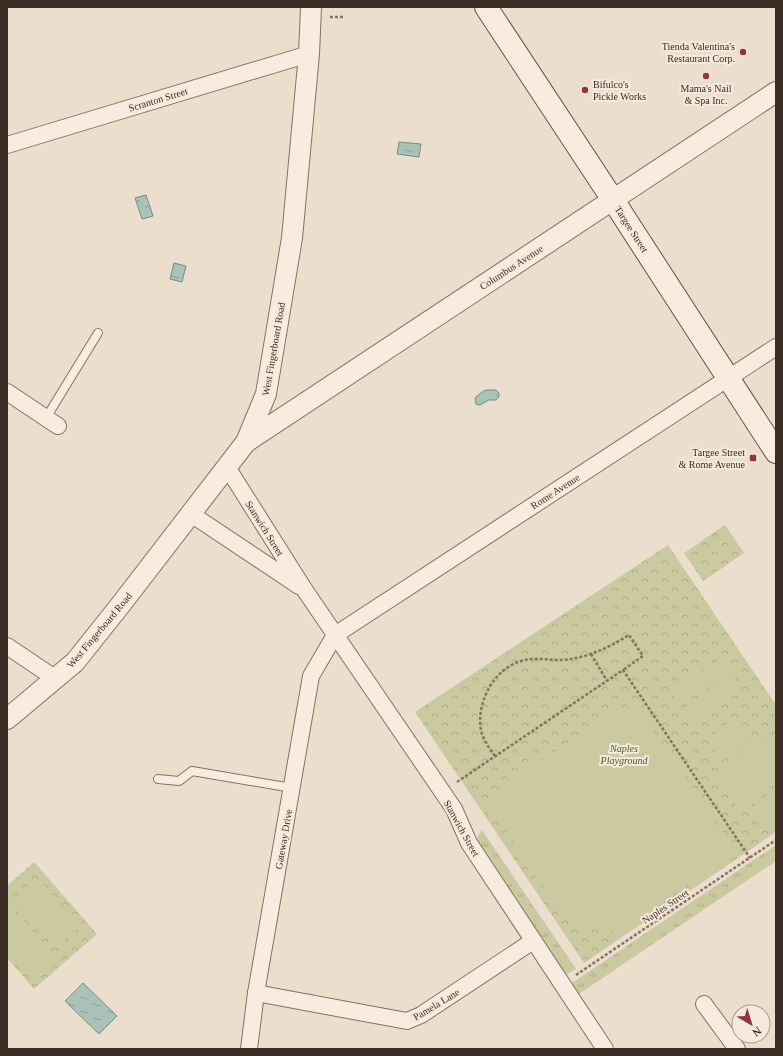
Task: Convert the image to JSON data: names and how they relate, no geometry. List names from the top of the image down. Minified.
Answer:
{"streets":{"main road":["Targee Street"],"street":["Scranton Street","Columbus Avenue","West Fingerboard Road","Rome Avenue","Stanwich Street","Gateway Drive","Pamela Lane"],"path":["Naples Street"]},"crossings":[["Scranton Street","West Fingerboard Road"],["Targee Street","Columbus Avenue"],["Targee Street","Rome Avenue"],["Columbus Avenue","West Fingerboard Road"],["West Fingerboard Road","Stanwich Street"],["Rome Avenue","Stanwich Street"],["Rome Avenue","Gateway Drive"],["Stanwich Street","Gateway Drive"],["Stanwich Street","Naples Street"],["Stanwich Street","Pamela Lane"],["Gateway Drive","Pamela Lane"]],"parks":["Naples Playground"],"places":{"other":["Tienda Valentina's Restaurant Corp.","Mama's Nail & Spa Inc.","Bifulco's Pickle Works"],"transit":["Targee Street & Rome Avenue"]},"north":"bottom right"}
